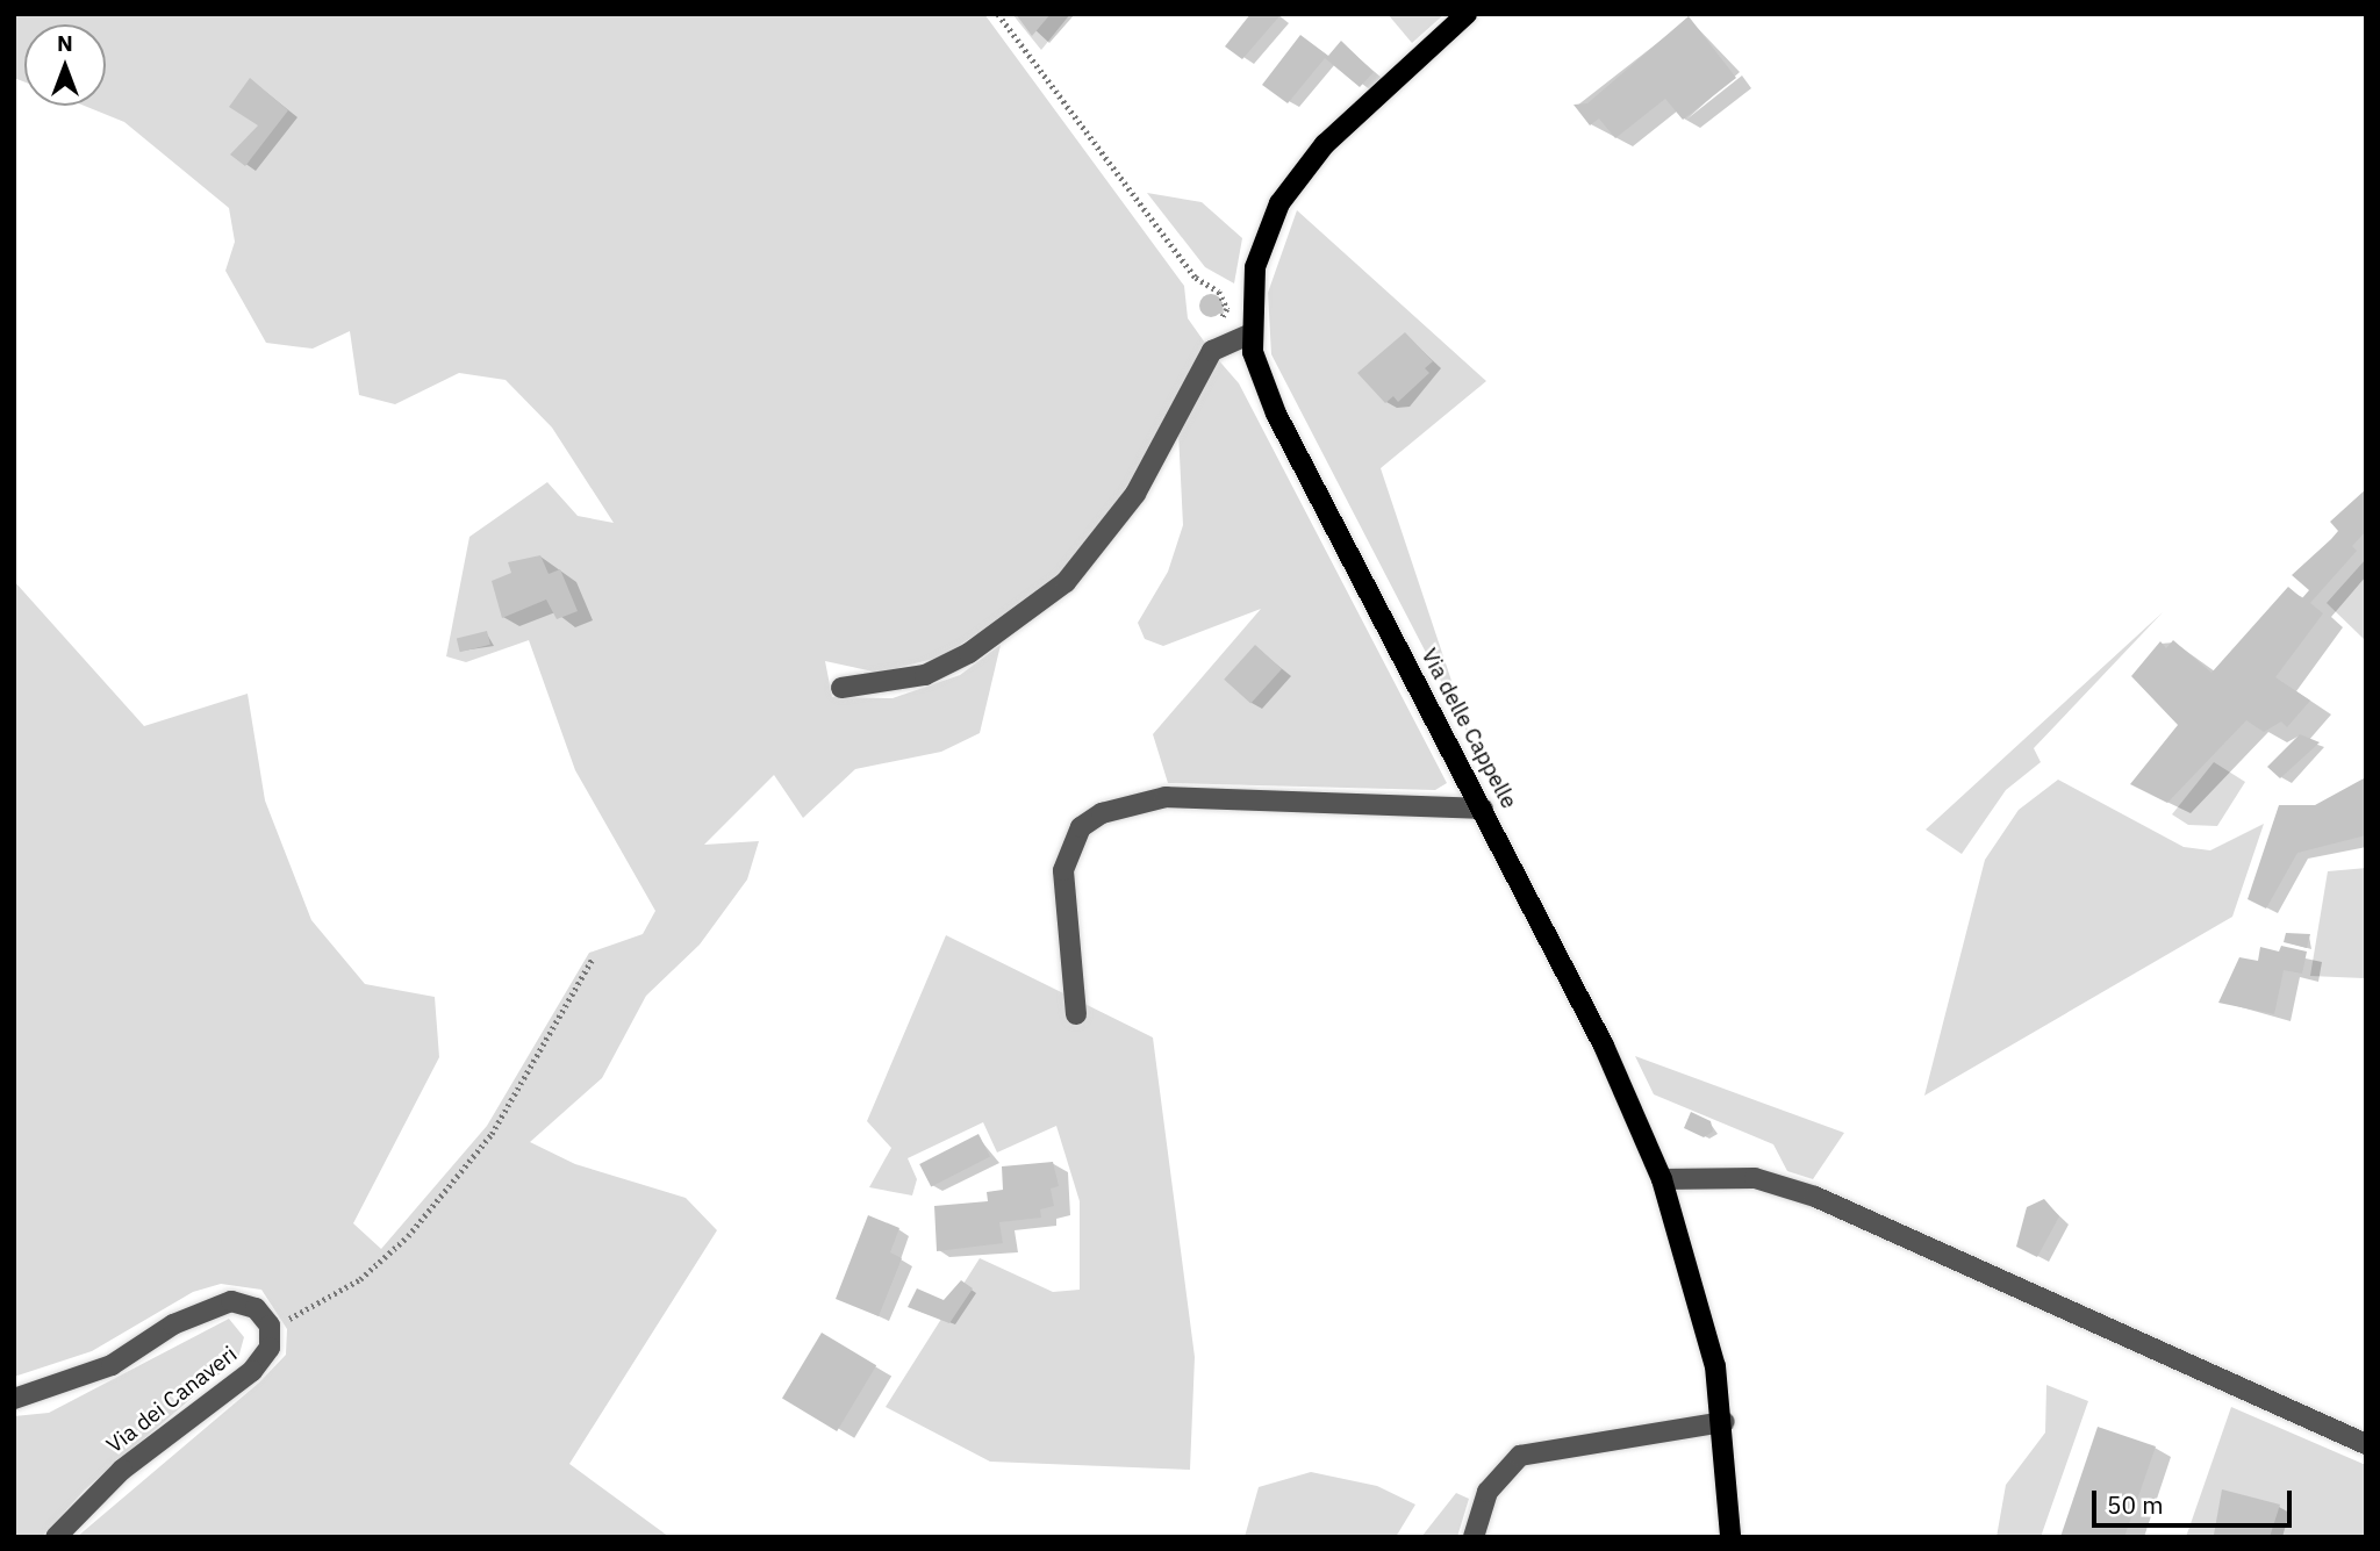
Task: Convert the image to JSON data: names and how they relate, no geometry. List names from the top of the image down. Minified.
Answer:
{"streets":{"main road":["Via delle Cappelle"],"street":["Via dei Canaveri"]},"scale_bar":"50 m","north":"top"}
